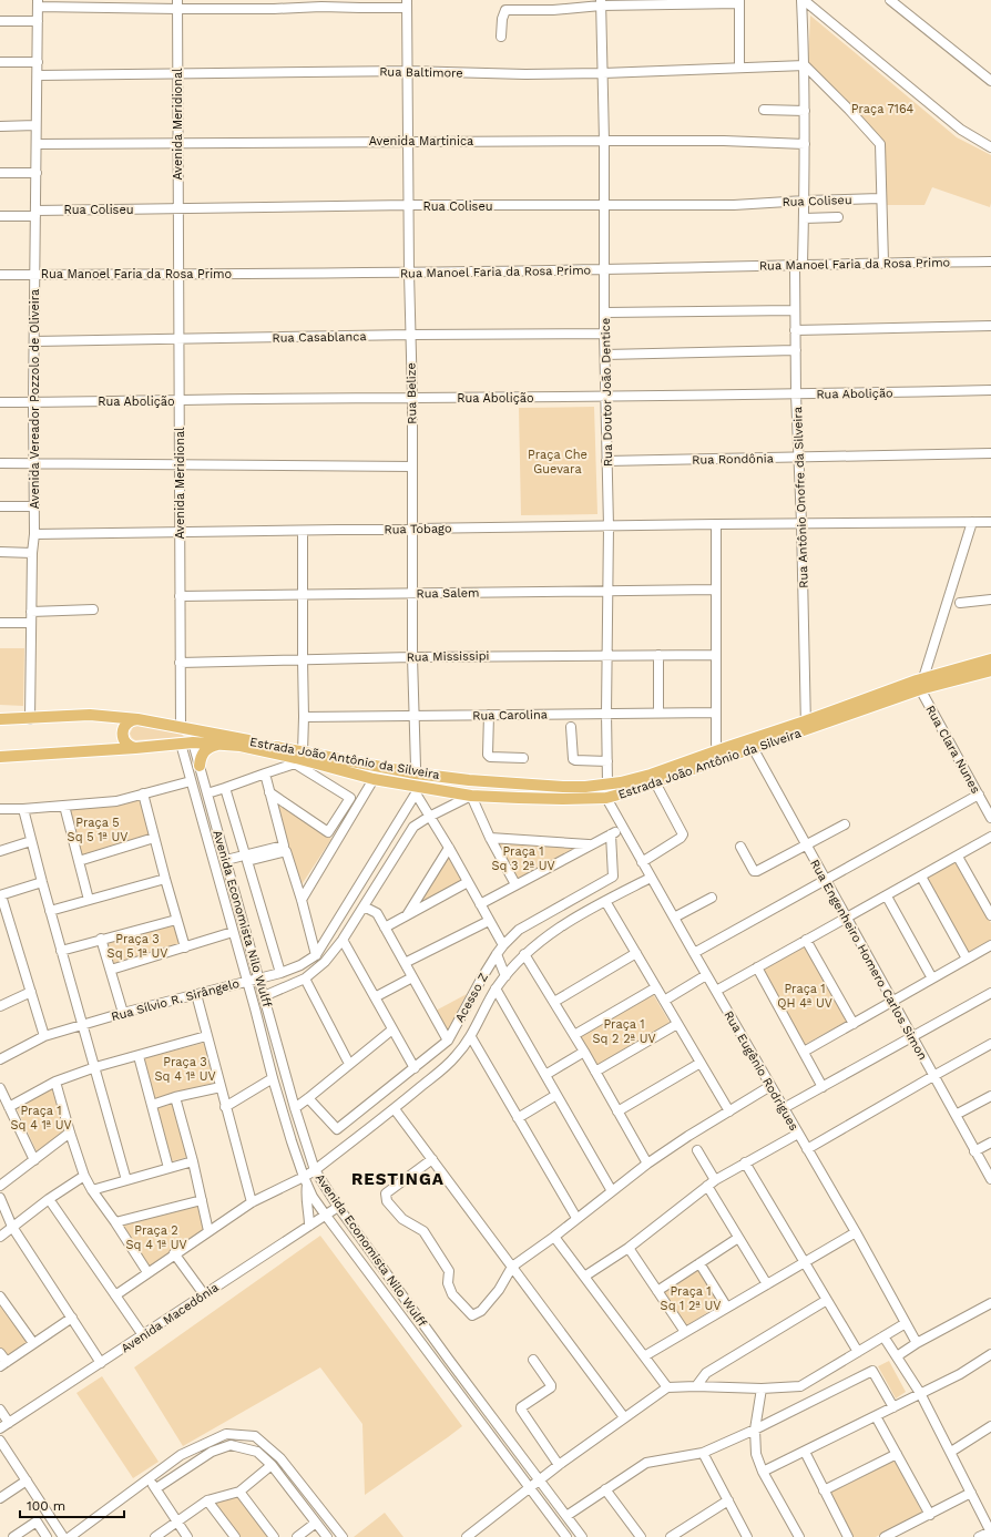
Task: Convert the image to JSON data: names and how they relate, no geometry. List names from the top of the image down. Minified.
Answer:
{"streets":{"main road":["Estrada João Antônio da Silveira"],"street":["Rua Baltimore","Avenida Meridional","Avenida Martinica","Rua Coliseu","Rua Manoel Faria da Rosa Primo","Rua Casablanca","Rua Doutor João Dentice","Rua Belize","Rua Abolição","Avenida Vereador Pozzolo de Oliveira","Rua Rondônia","Rua Antônio Onofre da Silveira","Rua Tobago","Rua Salem","Rua Mississipi","Rua Carolina","Rua Clara Nunes","Avenida Economista Nilo Wulff","Rua Engenheiro Homero Carlos Simon","Acesso Z","Rua Sílvio R. Sirângelo","Rua Eugênio Rodrigues","Avenida Macedônia"]},"crossings":[["Rua Baltimore","Avenida Meridional"],["Rua Baltimore","Rua Doutor João Dentice"],["Rua Baltimore","Rua Belize"],["Rua Baltimore","Avenida Vereador Pozzolo de Oliveira"],["Rua Baltimore","Rua Antônio Onofre da Silveira"],["Avenida Meridional","Avenida Martinica"],["Avenida Meridional","Rua Coliseu"],["Avenida Meridional","Rua Manoel Faria da Rosa Primo"],["Avenida Meridional","Rua Casablanca"],["Avenida Meridional","Rua Abolição"],["Avenida Meridional","Rua Tobago"],["Avenida Meridional","Rua Salem"],["Avenida Meridional","Rua Mississipi"],["Avenida Meridional","Estrada João Antônio da Silveira"],["Avenida Martinica","Rua Doutor João Dentice"],["Avenida Martinica","Rua Belize"],["Avenida Martinica","Avenida Vereador Pozzolo de Oliveira"],["Avenida Martinica","Rua Antônio Onofre da Silveira"],["Rua Coliseu","Rua Doutor João Dentice"],["Rua Coliseu","Rua Belize"],["Rua Coliseu","Avenida Vereador Pozzolo de Oliveira"],["Rua Coliseu","Rua Antônio Onofre da Silveira"],["Rua Manoel Faria da Rosa Primo","Rua Doutor João Dentice"],["Rua Manoel Faria da Rosa Primo","Rua Belize"],["Rua Manoel Faria da Rosa Primo","Avenida Vereador Pozzolo de Oliveira"],["Rua Manoel Faria da Rosa Primo","Rua Antônio Onofre da Silveira"],["Rua Casablanca","Rua Doutor João Dentice"],["Rua Casablanca","Rua Belize"],["Rua Casablanca","Avenida Vereador Pozzolo de Oliveira"],["Rua Doutor João Dentice","Rua Abolição"],["Rua Doutor João Dentice","Rua Rondônia"],["Rua Doutor João Dentice","Rua Tobago"],["Rua Doutor João Dentice","Rua Salem"],["Rua Doutor João Dentice","Rua Mississipi"],["Rua Doutor João Dentice","Rua Carolina"],["Rua Doutor João Dentice","Estrada João Antônio da Silveira"],["Rua Belize","Rua Abolição"],["Rua Belize","Rua Tobago"],["Rua Belize","Rua Salem"],["Rua Belize","Rua Mississipi"],["Rua Belize","Rua Carolina"],["Rua Belize","Estrada João Antônio da Silveira"],["Rua Belize","Rua Sílvio R. Sirângelo"],["Rua Abolição","Avenida Vereador Pozzolo de Oliveira"],["Rua Abolição","Rua Antônio Onofre da Silveira"],["Avenida Vereador Pozzolo de Oliveira","Rua Tobago"],["Avenida Vereador Pozzolo de Oliveira","Estrada João Antônio da Silveira"],["Rua Rondônia","Rua Antônio Onofre da Silveira"],["Rua Antônio Onofre da Silveira","Rua Tobago"],["Rua Antônio Onofre da Silveira","Estrada João Antônio da Silveira"],["Rua Clara Nunes","Estrada João Antônio da Silveira"],["Estrada João Antônio da Silveira","Avenida Economista Nilo Wulff"],["Estrada João Antônio da Silveira","Rua Engenheiro Homero Carlos Simon"],["Estrada João Antônio da Silveira","Rua Sílvio R. Sirângelo"],["Estrada João Antônio da Silveira","Rua Eugênio Rodrigues"],["Avenida Economista Nilo Wulff","Rua Sílvio R. Sirângelo"],["Avenida Economista Nilo Wulff","Avenida Macedônia"]],"districts":["RESTINGA"],"parks":["Praça 7164","Praça Che Guevara","Praça 5 Sq 5 1ª UV","Praça 1 Sq 3 2ª UV","Praça 3 Sq 5 1ª UV","Praça 1 QH 4ª UV","Praça 1 Sq 2 2ª UV","Praça 3 Sq 4 1ª UV","Praça 1 Sq 4 1ª UV","Praça 2 Sq 4 1ª UV","Praça 1 Sq 1 2ª UV"],"scale_bar":"100 m"}
